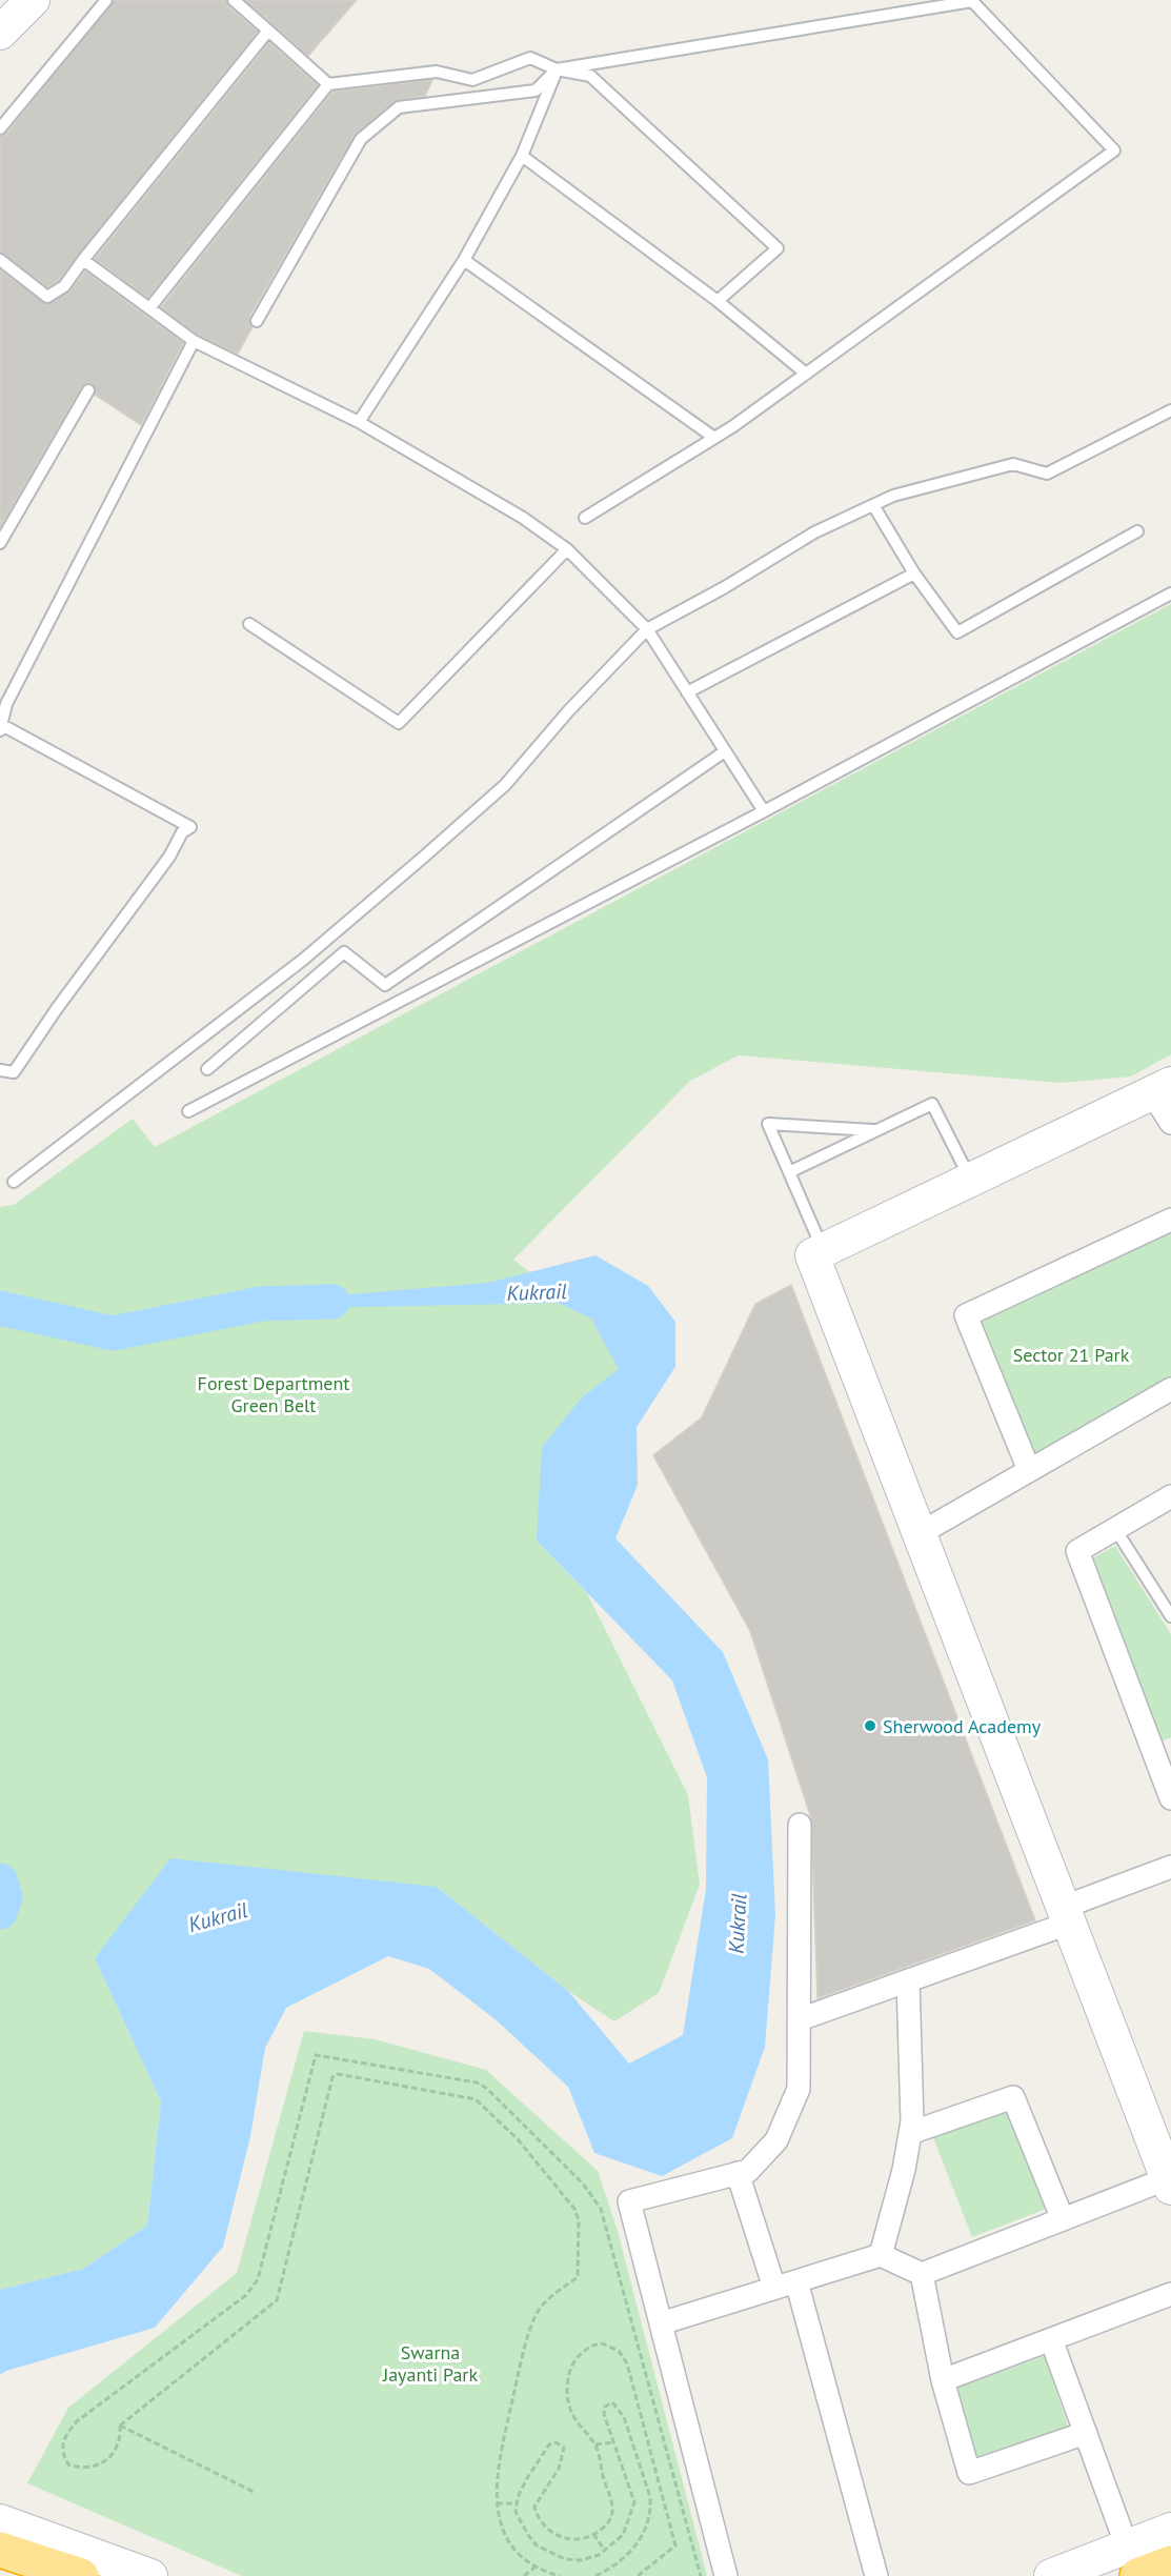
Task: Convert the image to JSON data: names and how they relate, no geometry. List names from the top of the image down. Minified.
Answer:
{"water":["Kukrail"],"parks":["Sector 21 Park","Forest Department Green Belt","Swarna Jayanti Park"],"places":["Sherwood Academy"]}
